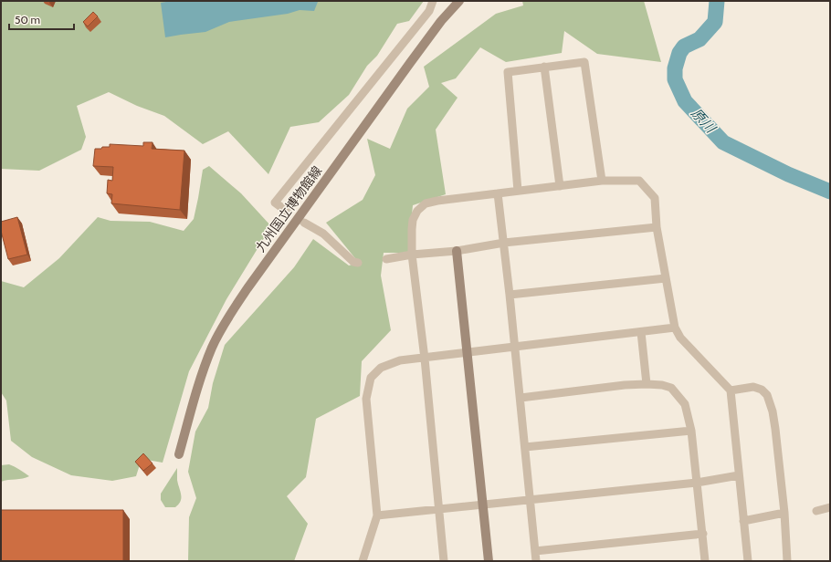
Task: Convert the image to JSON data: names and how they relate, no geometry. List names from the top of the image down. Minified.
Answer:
{"streets":{"main road":["九州国立博物館線"]},"water":["原川"],"scale_bar":"50 m"}
